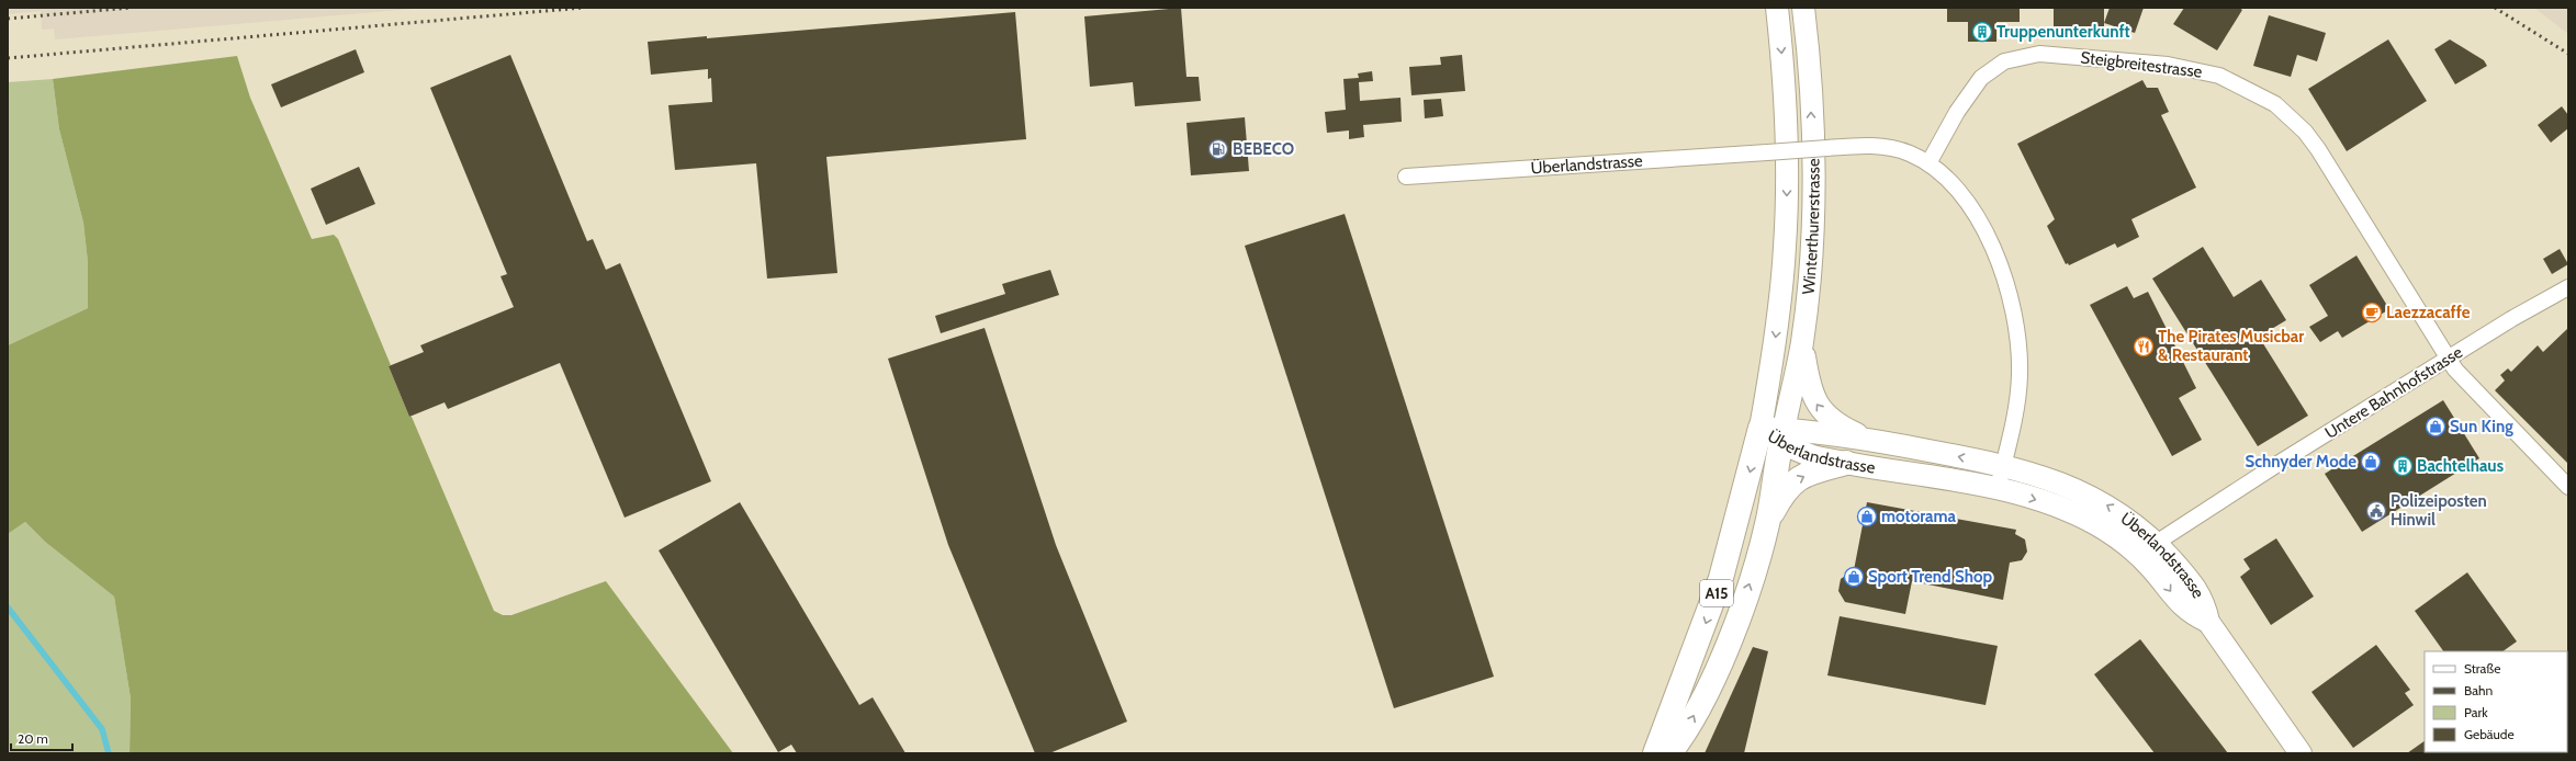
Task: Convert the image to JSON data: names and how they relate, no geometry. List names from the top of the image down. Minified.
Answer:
{"streets":{"highway":["A15"],"main road":["Überlandstrasse","Winterthurerstrasse"],"street":["Steigbreitestrasse","Untere Bahnhofstrasse"]},"crossings":[["Steigbreitestrasse","Überlandstrasse"],["Steigbreitestrasse","Untere Bahnhofstrasse"],["Überlandstrasse","Winterthurerstrasse"],["Überlandstrasse","Untere Bahnhofstrasse"],["Überlandstrasse","A15"],["Winterthurerstrasse","A15"]],"places":{"building":["Truppenunterkunft","Bachtelhaus"],"fuel station":["BEBECO"],"cafe":["Laezzacaffe"],"restaurant":["The Pirates Musicbar & Restaurant"],"shop":["Sun King","Schnyder Mode","motorama","Sport Trend Shop"],"public building":["Polizeiposten Hinwil"]},"legend":["Straße","Bahn","Park","Gebäude"],"scale_bar":"20 m"}
